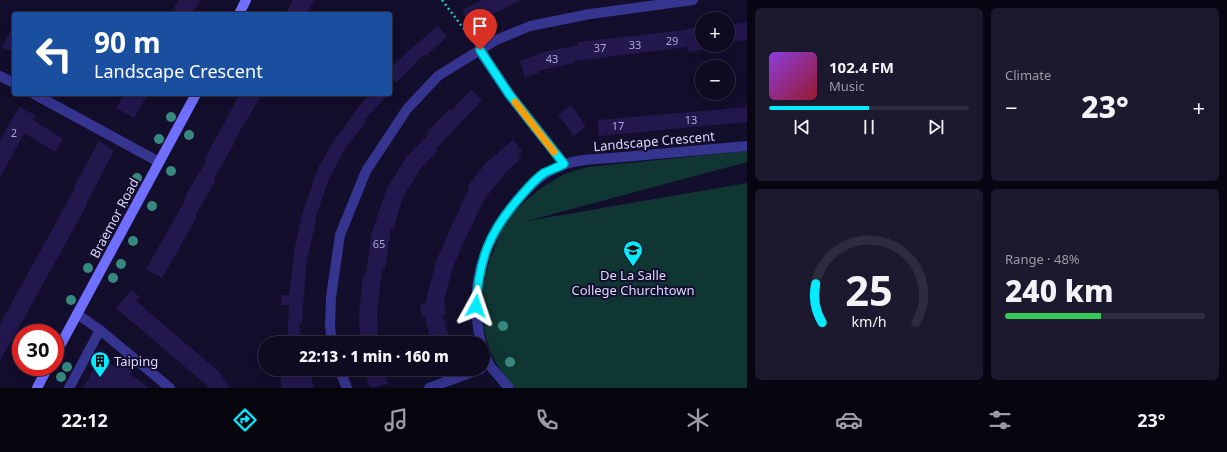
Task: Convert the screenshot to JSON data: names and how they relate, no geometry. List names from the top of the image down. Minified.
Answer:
{"streets":{"main road":["Braemor Road"],"street":["Landscape Crescent"]},"places":{"school or university":["De La Salle College Churchtown"],"building":["Taiping"]},"house_numbers":["29","33","37","43","13","17","2","65"],"page":{"tile":["Climate",["Range · 48%","240 km"]],"map_buttons":["+","−"],"turn":["90 m","Landscape Crescent"],"song":["102.4 FM","Music"],"heat":["−","23°","+"],"limit":"30","trip":"22:13 · 1 min · 160 m","tabs":["22:12","23°"],"gauge":["25","km/h"]}}
